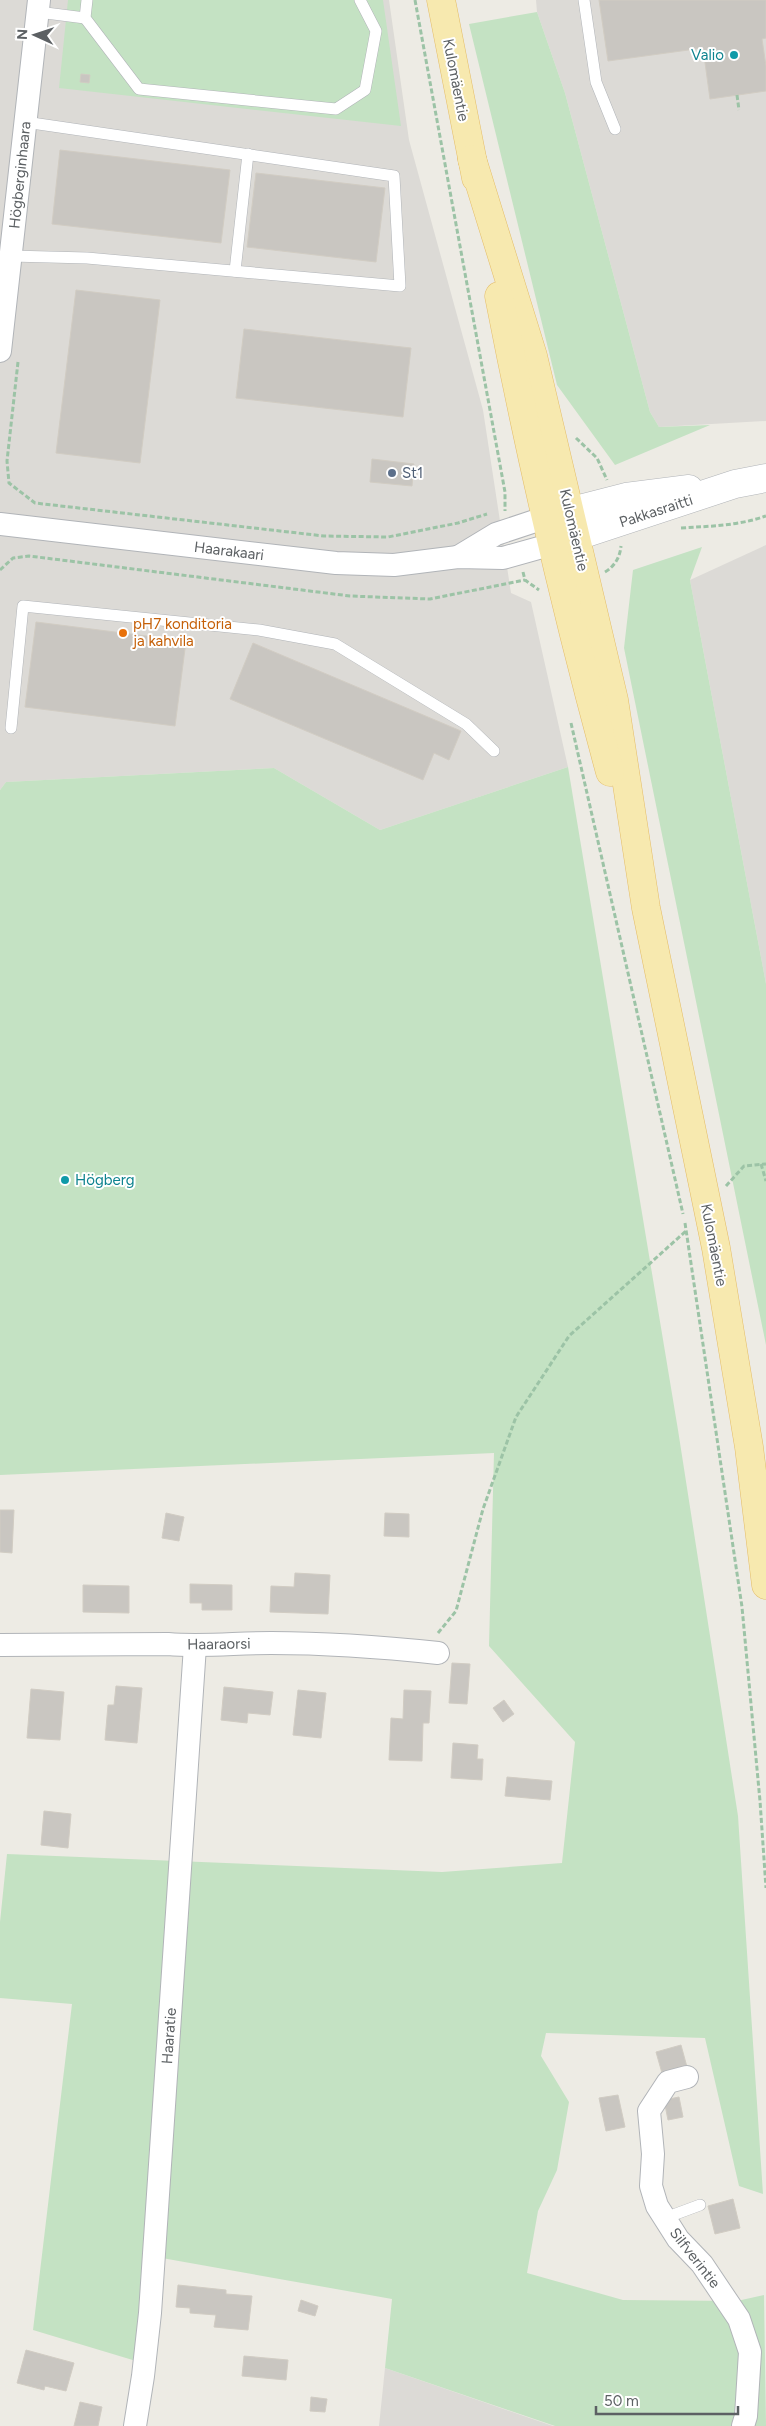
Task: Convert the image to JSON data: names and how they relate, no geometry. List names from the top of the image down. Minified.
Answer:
{"streets":{"main road":["Kulomäentie"],"street":["Högberginhaara","Pakkasraitti","Haarakaari","Haaraorsi","Haaratie","Silfverintie"]},"crossings":[["Kulomäentie","Pakkasraitti"],["Kulomäentie","Haarakaari"],["Pakkasraitti","Haarakaari"],["Haaraorsi","Haaratie"]],"places":["Valio","St1","pH7 konditoria ja kahvila","Högberg"],"scale_bar":"50 m","north":"left"}
